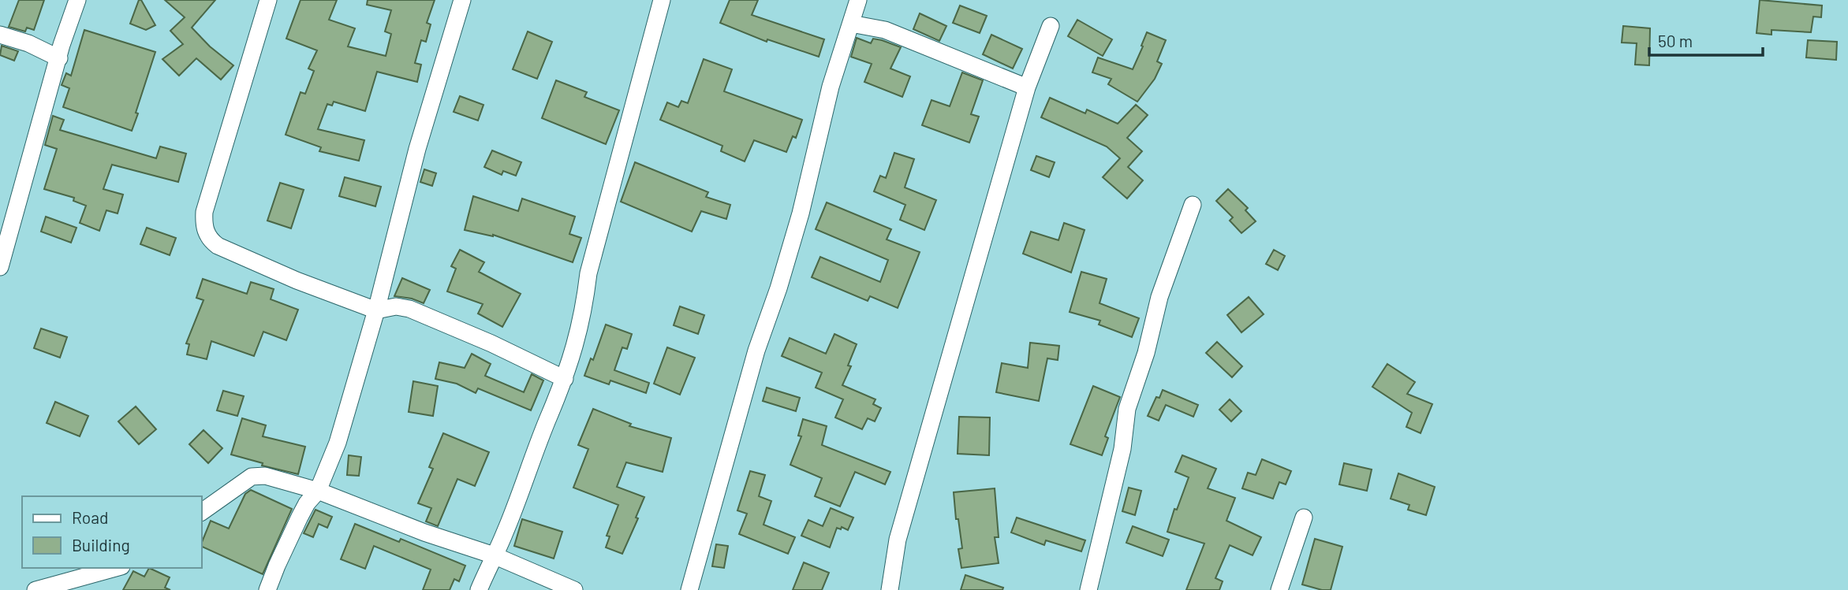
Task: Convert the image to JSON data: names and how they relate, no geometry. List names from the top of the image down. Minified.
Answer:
{"legend":["Road","Building"],"scale_bar":"50 m"}
